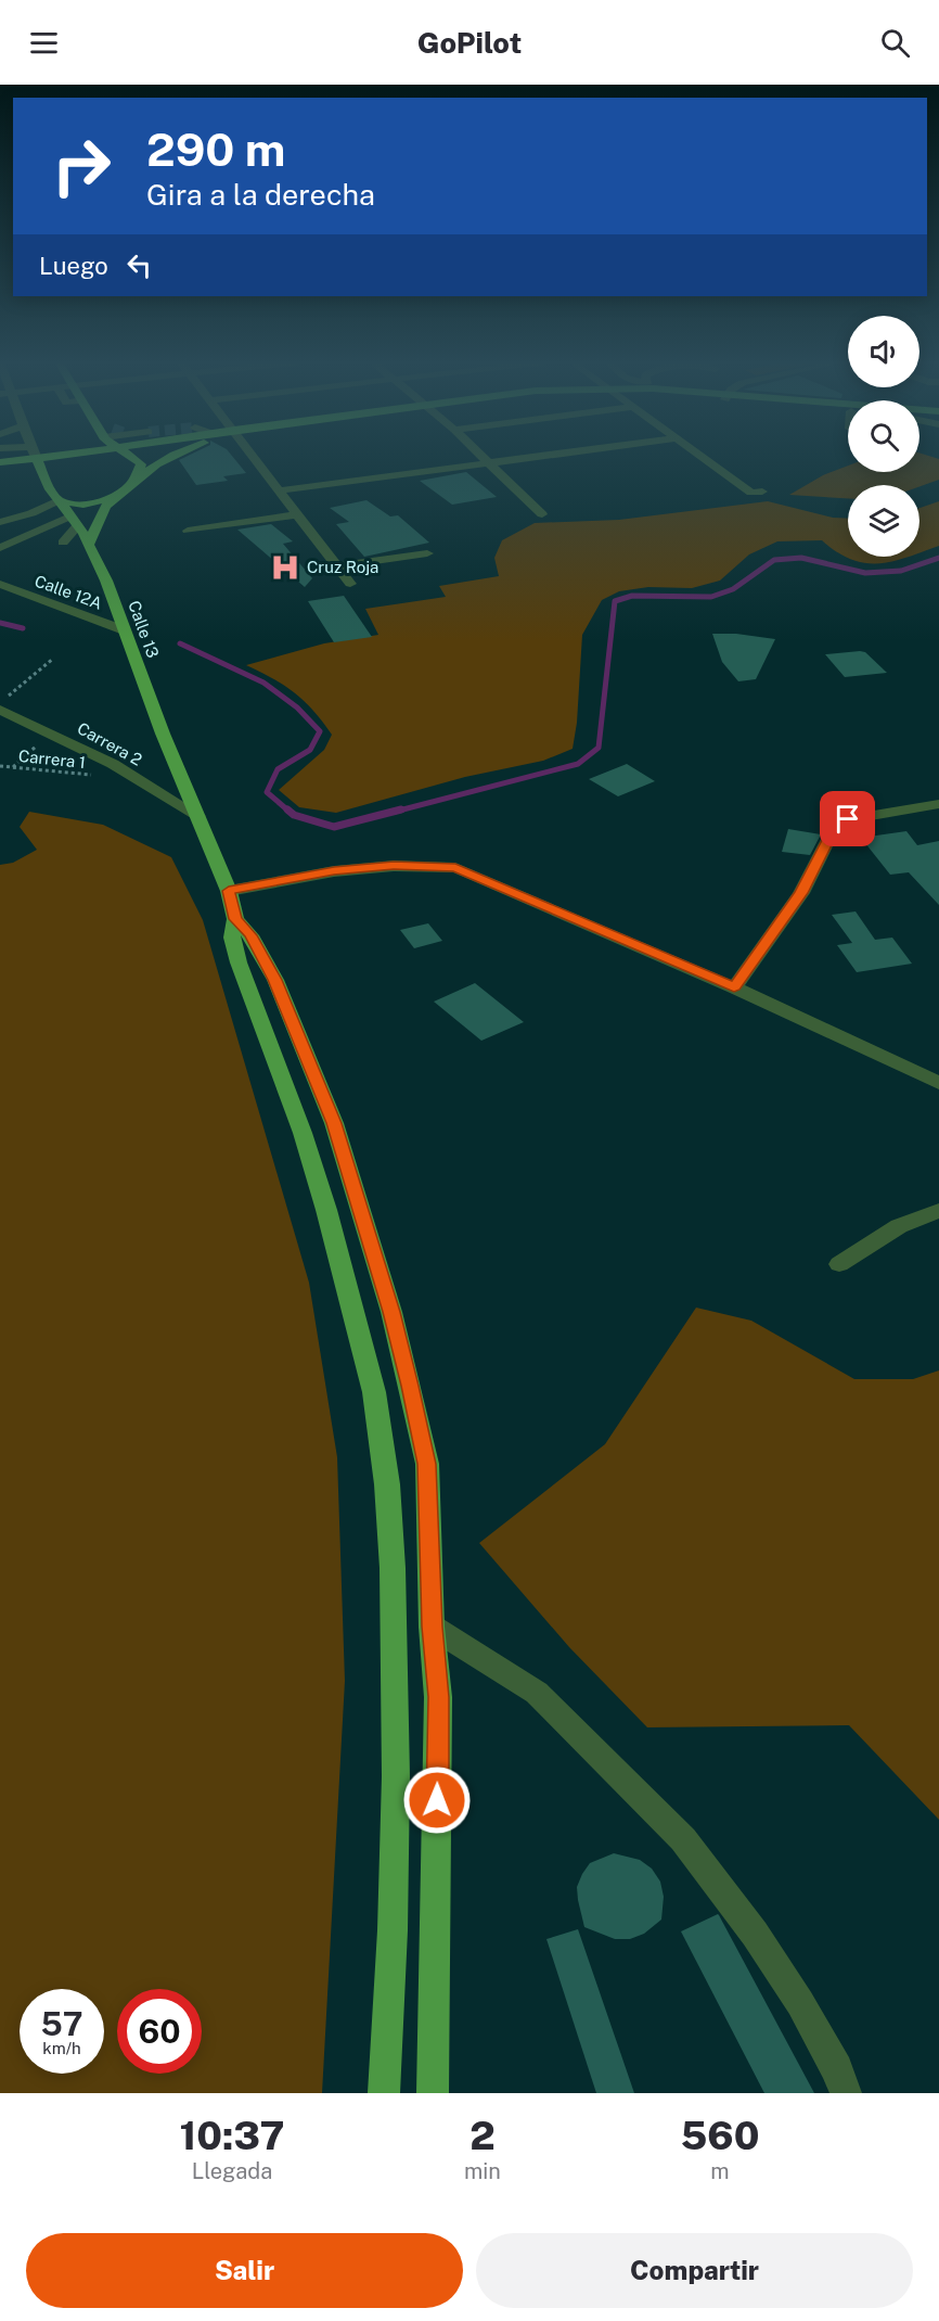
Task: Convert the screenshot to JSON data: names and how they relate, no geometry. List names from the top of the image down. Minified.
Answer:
{"streets":{"main road":["Calle 13"],"street":["Calle 12A","Carrera 2"],"path":["Carrera 1"]},"crossings":[["Calle 12A","Calle 13"],["Calle 13","Carrera 2"]],"places":{"hospital":["Cruz Roja"]},"page":{"header":"GoPilot","turn":["290 m","Gira a la derecha"],"then":"Luego","speed":"57 km/h","limit":"60","eta":["10:37","Llegada","2","min","560","m"],"buttons":["Salir","Compartir"]}}
